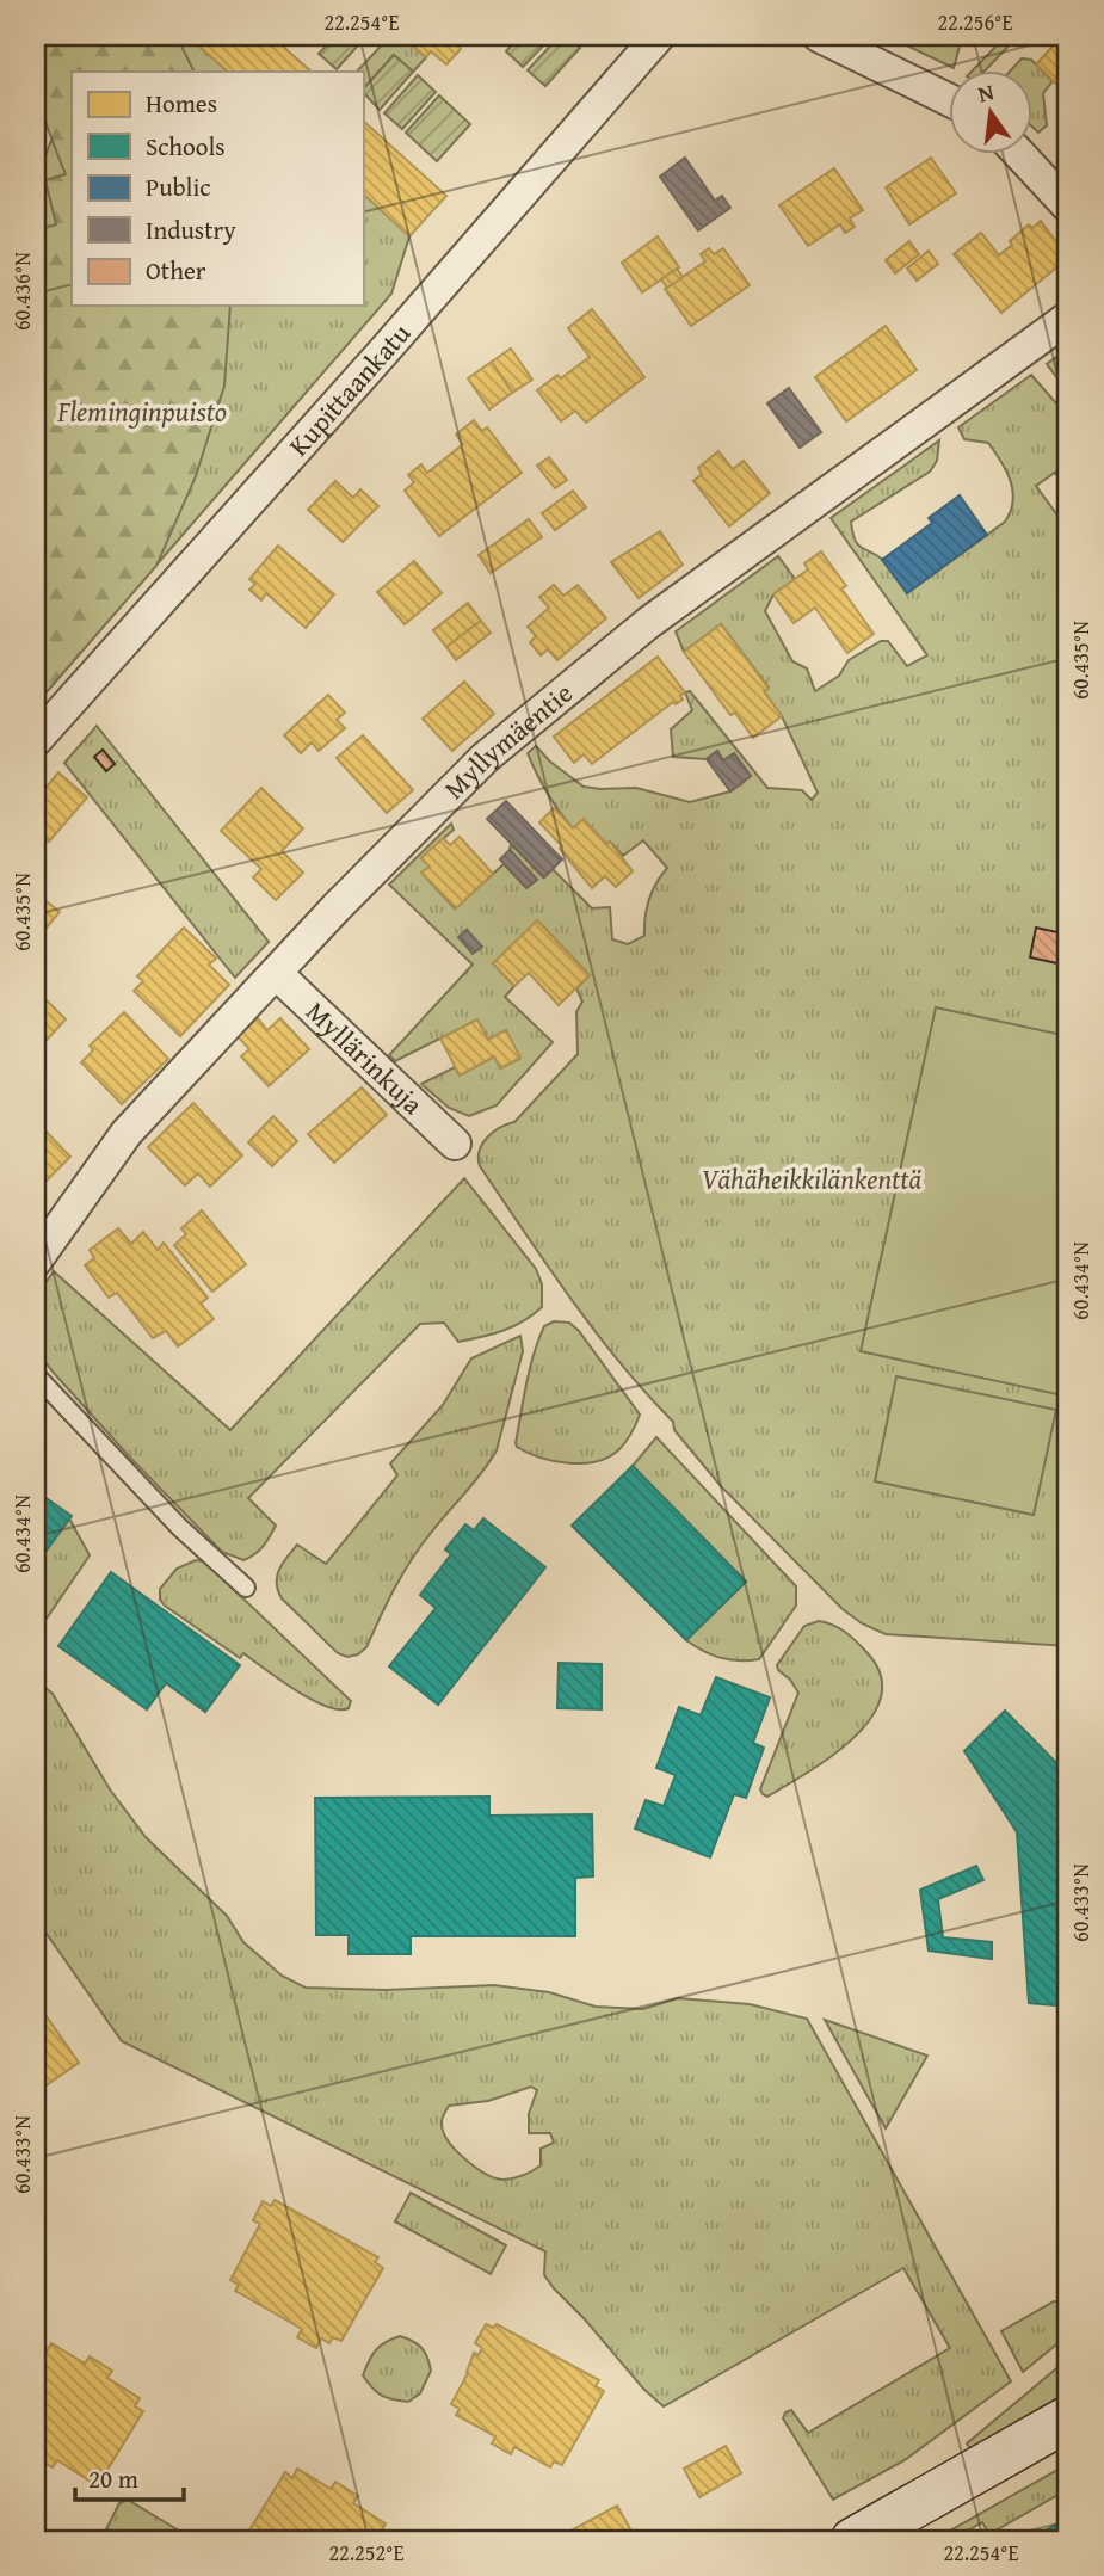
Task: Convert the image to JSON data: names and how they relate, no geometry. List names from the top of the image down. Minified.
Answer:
{"streets":{"street":["Kupittaankatu","Myllymäentie","Myllärinkuja"]},"crossings":[["Myllymäentie","Myllärinkuja"]],"parks":["Fleminginpuisto","Vähäheikkilänkenttä"],"legend":["Homes","Schools","Public","Industry","Other"],"scale_bar":"20 m","north":"top","coordinates":["22.254°E","22.256°E","60.436°N","60.435°N","60.434°N","60.433°N","22.252°E"]}
